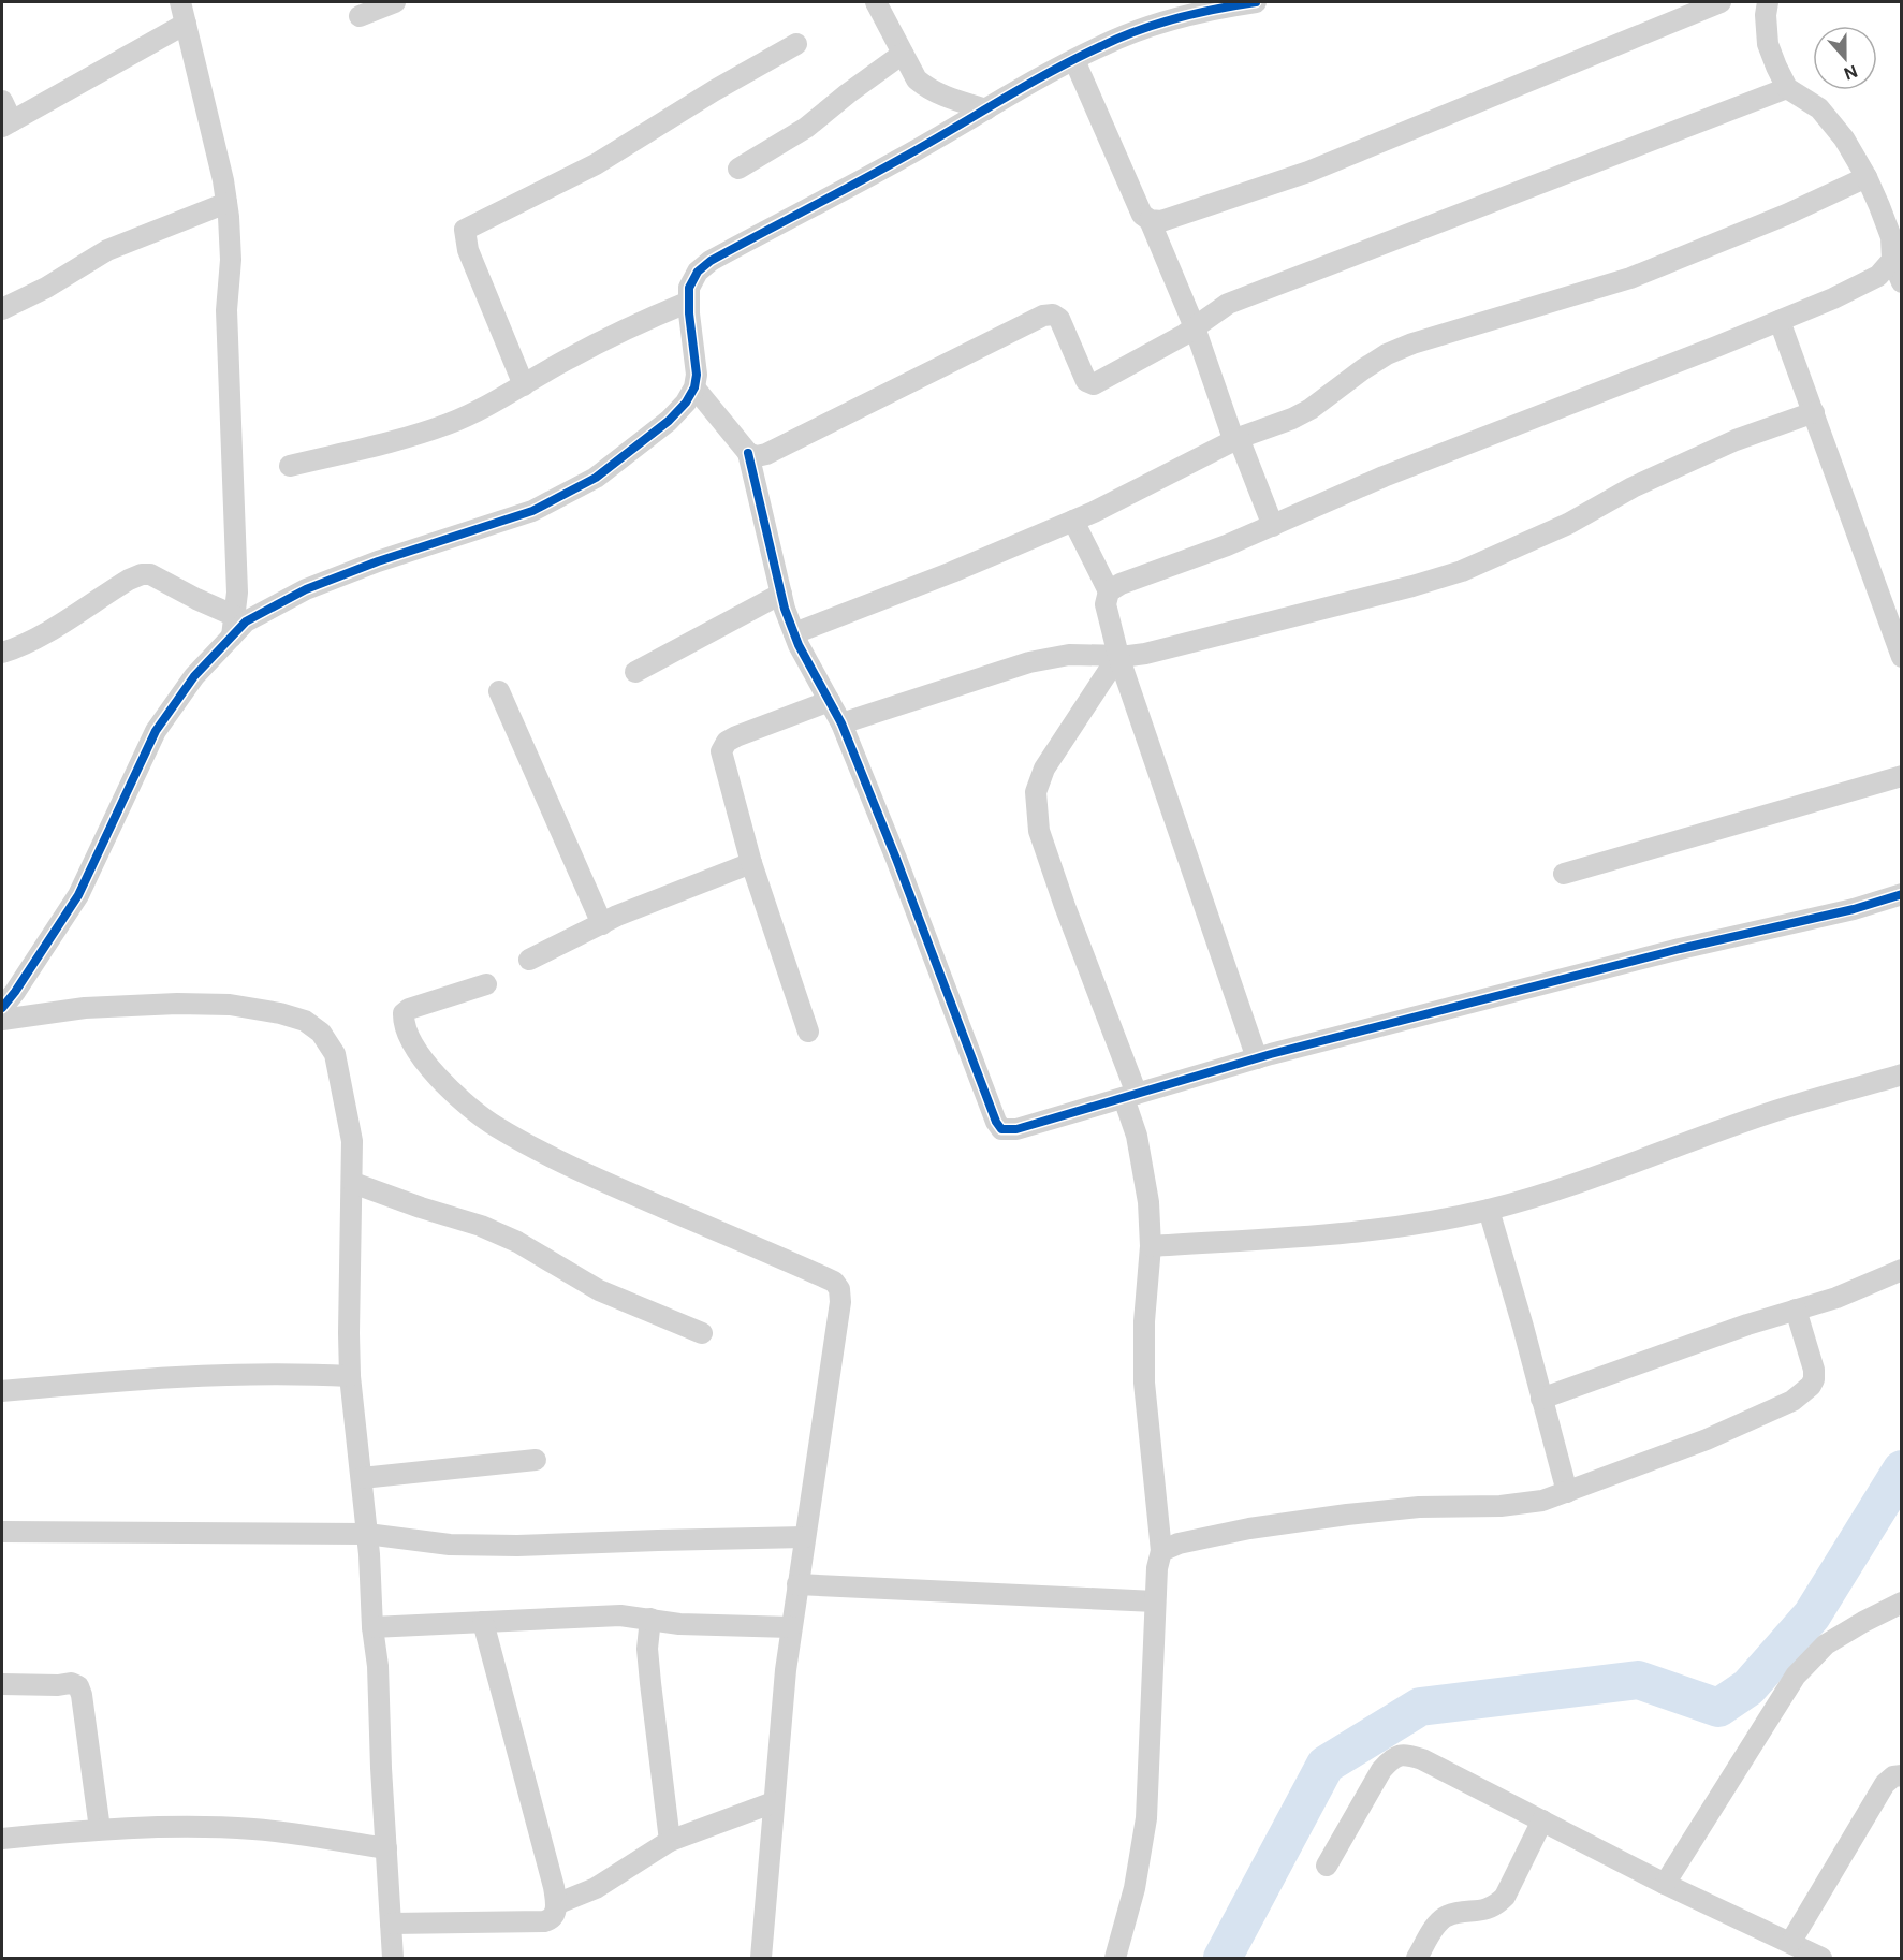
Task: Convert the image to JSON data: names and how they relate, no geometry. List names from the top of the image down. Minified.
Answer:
{"north":"bottom"}
